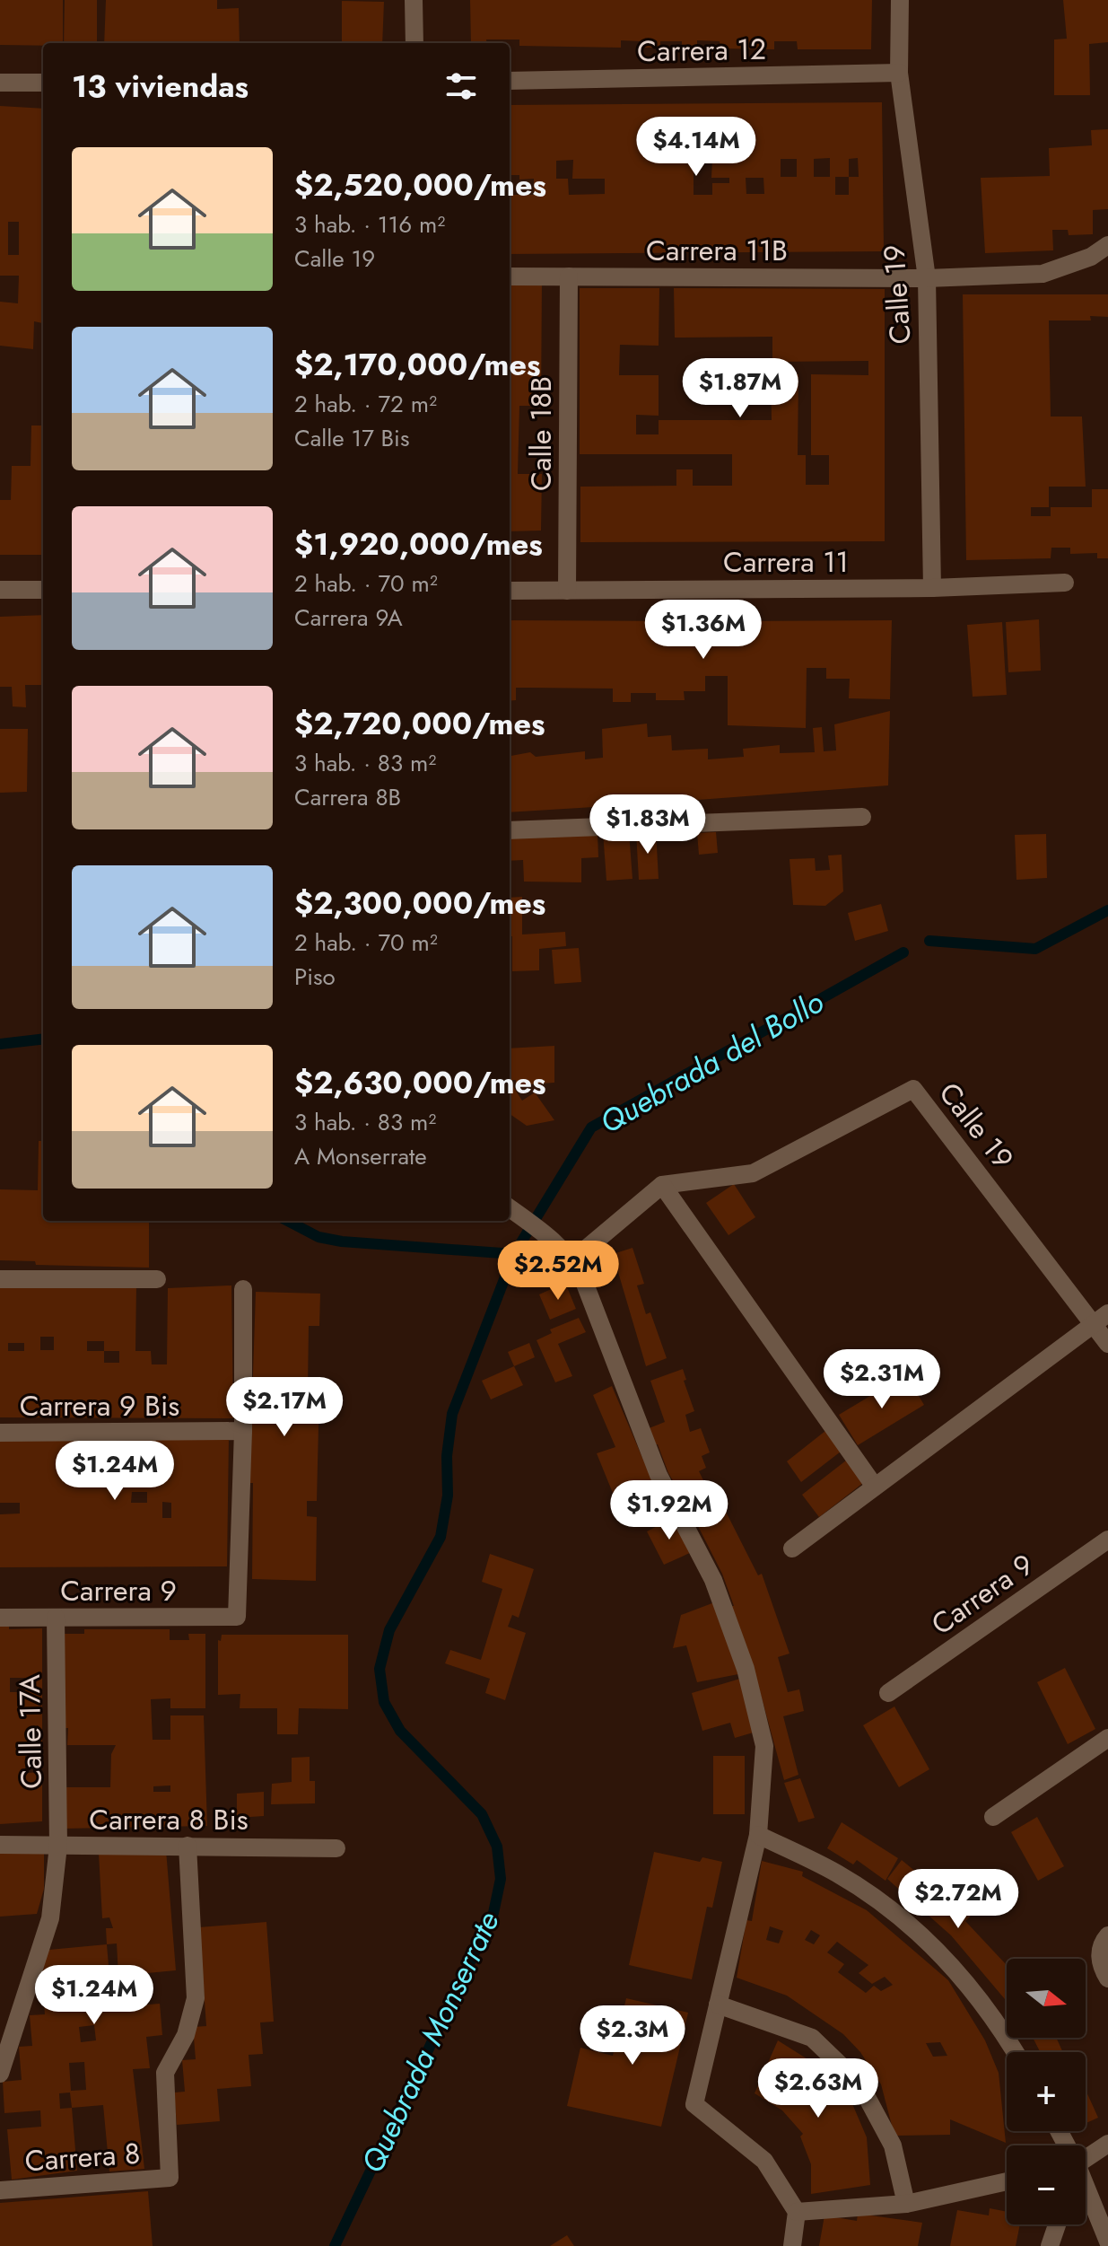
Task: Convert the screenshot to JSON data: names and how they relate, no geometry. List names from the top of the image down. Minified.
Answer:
{"streets":{"street":["Carrera 12","Carrera 11B","Calle 19","Calle 18B","Carrera 11","Carrera 9 Bis","Carrera 9","Calle 17A","Carrera 8 Bis","Carrera 8"]},"crossings":[["Carrera 12","Calle 19"],["Carrera 11B","Calle 19"],["Carrera 11B","Calle 18B"],["Calle 19","Carrera 11"],["Calle 18B","Carrera 11"],["Carrera 9 Bis","Carrera 9"],["Carrera 9","Calle 17A"],["Calle 17A","Carrera 8 Bis"],["Carrera 8 Bis","Carrera 8"]],"water":["Quebrada del Bollo","Quebrada Monserrate"],"north":"right","page":{"heading":"13 viviendas","price":["$4.14M","$1.87M","$1.36M","$1.83M","$2.52M","$2.31M","$2.17M","$1.24M","$1.92M","$2.72M","$1.24M","$2.3M","$2.63M"],"list":[{"name":"$2,520,000/mes","note":"3 hab. · 116 m² · Calle 19"},{"name":"$2,170,000/mes","note":"2 hab. · 72 m² · Calle 17 Bis"},{"name":"$1,920,000/mes","note":"2 hab. · 70 m² · Carrera 9A"},{"name":"$2,720,000/mes","note":"3 hab. · 83 m² · Carrera 8B"},{"name":"$2,300,000/mes","note":"2 hab. · 70 m² · Piso"},{"name":"$2,630,000/mes","note":"3 hab. · 83 m² · A Monserrate"}],"map_buttons":["+","−"]}}
